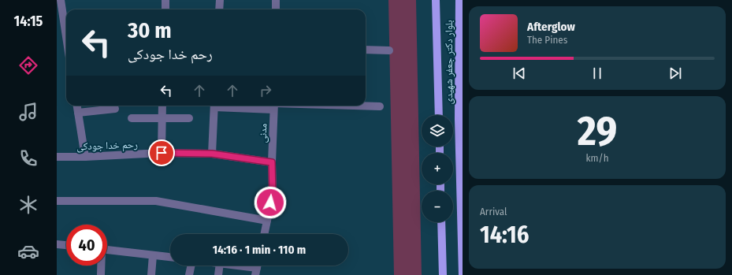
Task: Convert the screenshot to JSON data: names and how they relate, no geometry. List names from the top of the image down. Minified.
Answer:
{"streets":{"main road":["بلوار دکتر جعفر شهیدی"],"street":["مدنی","رحم خدا جودکی"]},"crossings":[["مدنی","رحم خدا جودکی"]],"page":{"tabs":"14:15","turn":["30 m","رحم خدا جودکی"],"song":["Afterglow","The Pines"],"tile":[["29","km/h"],["Arrival","14:16"]],"map_buttons":["+","−"],"limit":"40","trip":"14:16 · 1 min · 110 m"}}
